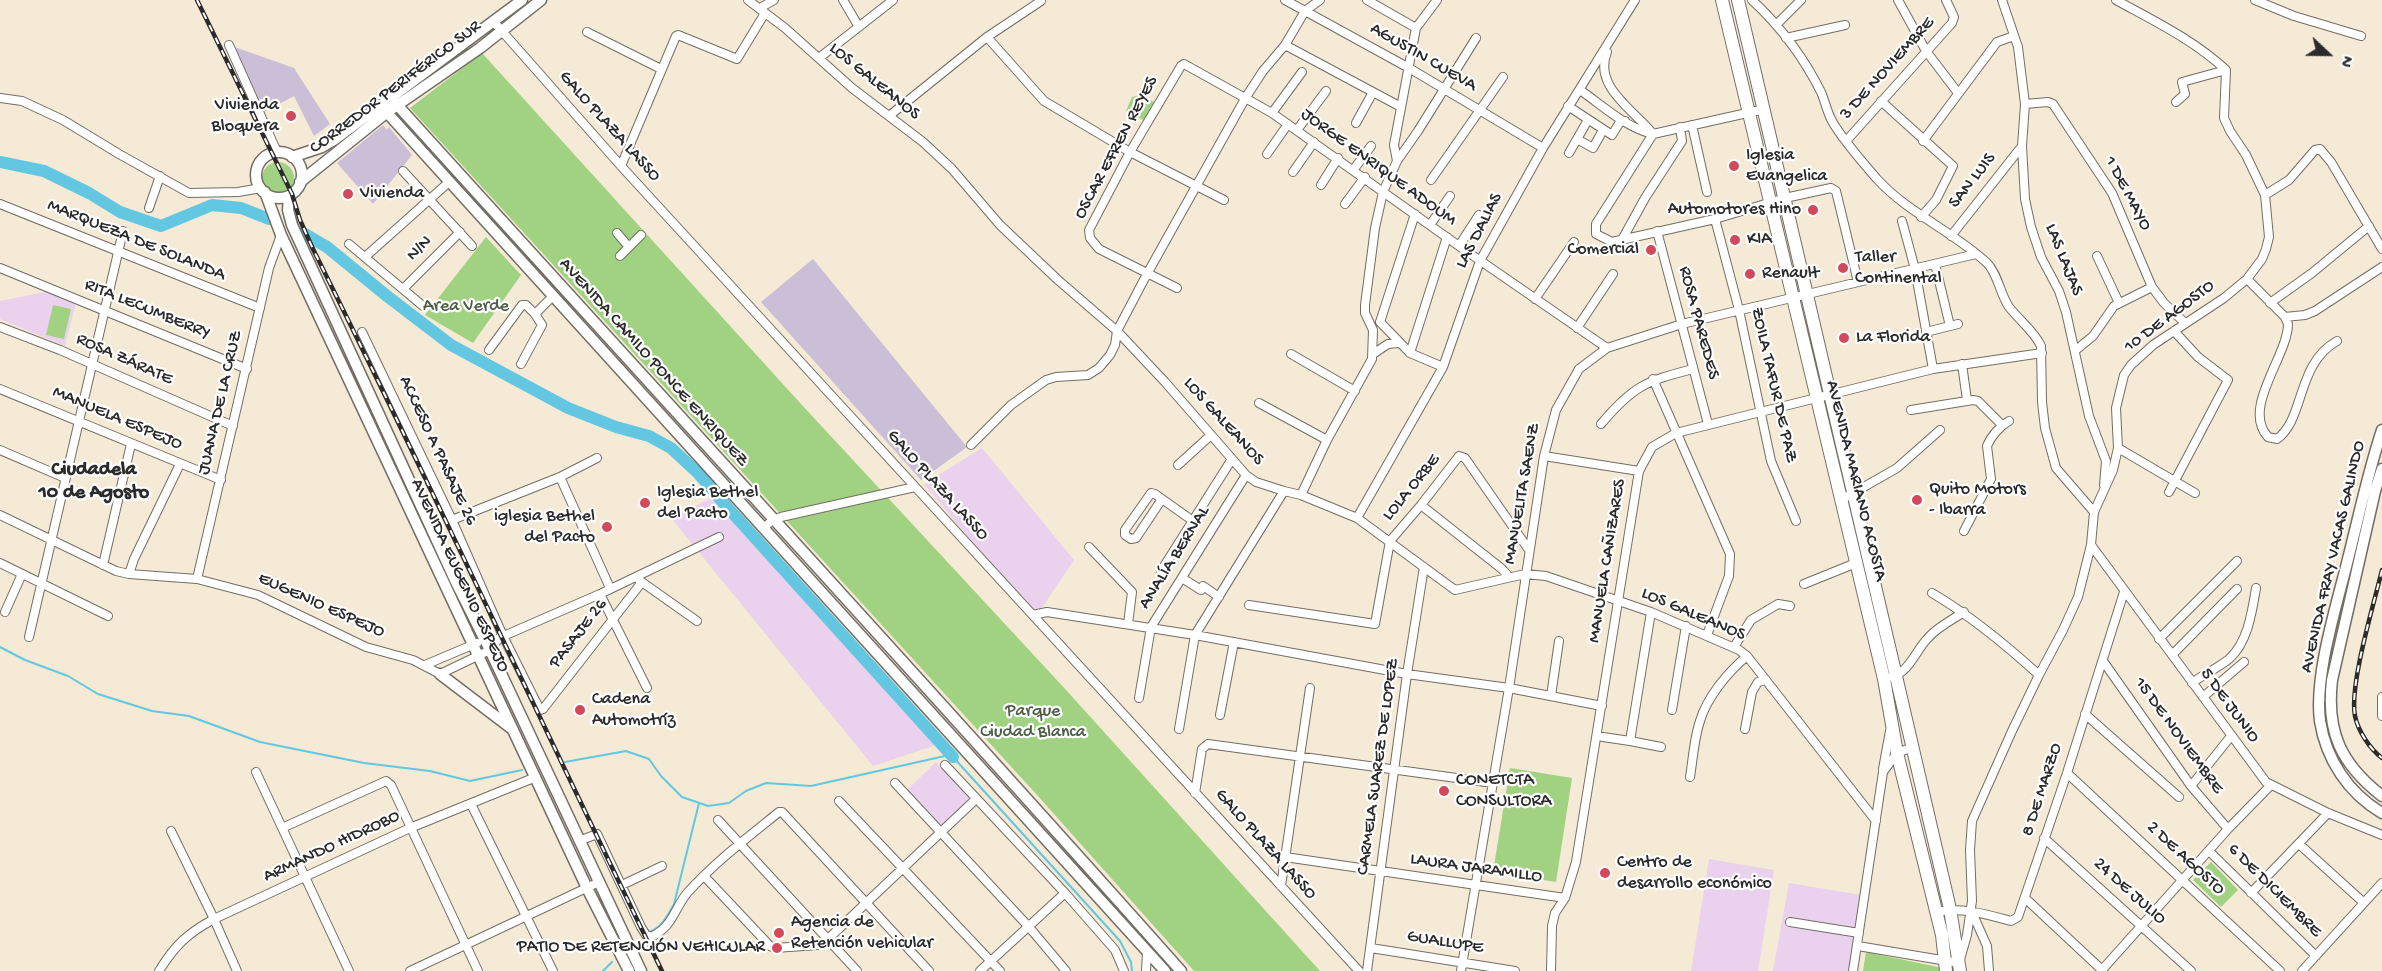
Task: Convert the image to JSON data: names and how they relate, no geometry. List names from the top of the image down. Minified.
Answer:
{"streets":{"highway":["AVENIDA MARIANO ACOSTA"],"main road":["CORREDOR PERIFÉRICO SUR","AVENIDA CAMILO PONCE ENRIQUEZ","AVENIDA FRAY VACAS GALINDO","AVENIDA EUGENIO ESPEJO"],"street":["AGUSTIN CUEVA","3 DE NOVIEMBRE","LOS GALEANOS","GALO PLAZA LASSO","OSCAR EFREN REYES","JORGE ENRIQUE ADOUM","SAN LUIS","1 DE MAYO","LAS DALIAS","MARQUEZA DE SOLANDA","N/N","LAS LAJAS","RITA LECUMBERRY","10 DE AGOSTO","ROSA PAREDES","ROSA ZÁRATE","ZOILA TAFUR DE PAZ","JUANA DE LA CRUZ","MANUELA ESPEJO","ACCESO A PASAJE 26","LOLA ORBE","MANUELITA SAENZ","ANALÍA BERNAL","MANUELA CAÑIZARES","EUGENIO ESPEJO","PASAJE 26","5 DE JUNIO","15 DE NOVIEMBRE","CARMELA SUAREZ DE LOPEZ","8 DE MARZO","ARMANDO HIDROBO","2 DE AGOSTO","LAURA JARAMILLO","6 DE DICIEMBRE","24 DE JULIO","GUALLUPE"]},"crossings":[["AGUSTIN CUEVA","LAS DALIAS"],["LOS GALEANOS","LAS DALIAS"],["LOS GALEANOS","LOLA ORBE"],["LOS GALEANOS","MANUELITA SAENZ"],["LOS GALEANOS","ANALÍA BERNAL"],["LOS GALEANOS","MANUELA CAÑIZARES"],["LOS GALEANOS","CARMELA SUAREZ DE LOPEZ"],["CORREDOR PERIFÉRICO SUR","GALO PLAZA LASSO"],["CORREDOR PERIFÉRICO SUR","AVENIDA CAMILO PONCE ENRIQUEZ"],["CORREDOR PERIFÉRICO SUR","AVENIDA EUGENIO ESPEJO"],["OSCAR EFREN REYES","JORGE ENRIQUE ADOUM"],["JORGE ENRIQUE ADOUM","LAS DALIAS"],["JORGE ENRIQUE ADOUM","MANUELITA SAENZ"],["SAN LUIS","LAS LAJAS"],["1 DE MAYO","LAS LAJAS"],["1 DE MAYO","10 DE AGOSTO"],["MARQUEZA DE SOLANDA","JUANA DE LA CRUZ"],["LAS LAJAS","10 DE AGOSTO"],["RITA LECUMBERRY","JUANA DE LA CRUZ"],["10 DE AGOSTO","AVENIDA MARIANO ACOSTA"],["10 DE AGOSTO","5 DE JUNIO"],["10 DE AGOSTO","8 DE MARZO"],["ROSA PAREDES","MANUELITA SAENZ"],["ROSA PAREDES","MANUELA CAÑIZARES"],["ROSA ZÁRATE","JUANA DE LA CRUZ"],["ZOILA TAFUR DE PAZ","MANUELITA SAENZ"],["ZOILA TAFUR DE PAZ","MANUELA CAÑIZARES"],["JUANA DE LA CRUZ","MANUELA ESPEJO"],["JUANA DE LA CRUZ","AVENIDA EUGENIO ESPEJO"],["JUANA DE LA CRUZ","EUGENIO ESPEJO"],["ACCESO A PASAJE 26","PASAJE 26"],["AVENIDA MARIANO ACOSTA","MANUELITA SAENZ"],["AVENIDA MARIANO ACOSTA","MANUELA CAÑIZARES"],["AVENIDA MARIANO ACOSTA","8 DE MARZO"],["LOLA ORBE","MANUELITA SAENZ"],["MANUELITA SAENZ","LAURA JARAMILLO"],["MANUELITA SAENZ","GUALLUPE"],["MANUELA CAÑIZARES","LAURA JARAMILLO"],["AVENIDA EUGENIO ESPEJO","ARMANDO HIDROBO"],["5 DE JUNIO","8 DE MARZO"],["15 DE NOVIEMBRE","8 DE MARZO"],["CARMELA SUAREZ DE LOPEZ","LAURA JARAMILLO"],["CARMELA SUAREZ DE LOPEZ","GUALLUPE"],["8 DE MARZO","2 DE AGOSTO"],["8 DE MARZO","24 DE JULIO"]],"districts":["Ciudadela 10 de Agosto"],"parks":["Area Verde","Parque Ciudad Blanca"],"places":["Vivienda Bloquera","Iglesia Evangelica","Vivienda","Automotores Hino","KIA","Comercial","Taller Continental","Renault","La Florida","Quito Motors - Ibarra","Iglesia Bethel del Pacto","iglesia Bethel del Pacto","Cadena Automotríz","CONETCTA CONSULTORA","Centro de desarrollo económico","Agencia de Retención vehicular","PATIO DE RETENCIÓN VEHICULAR"],"north":"right"}
